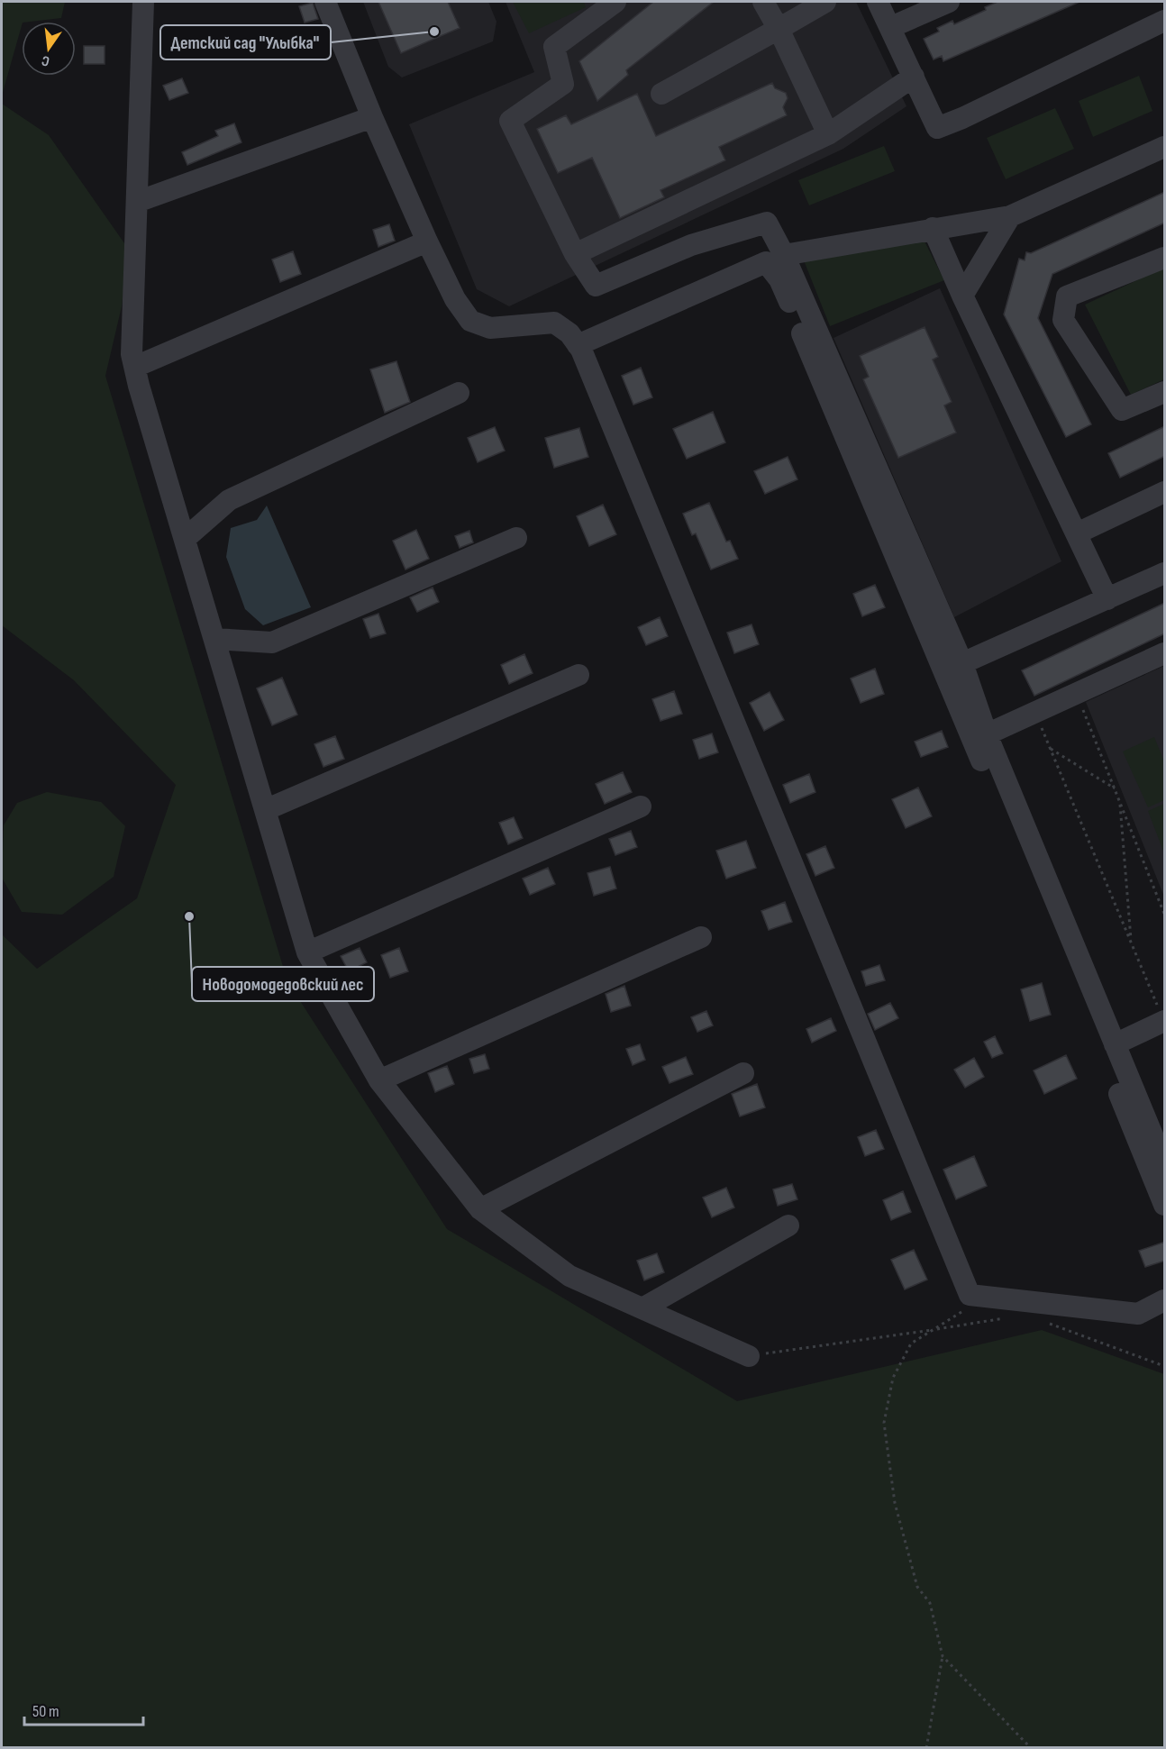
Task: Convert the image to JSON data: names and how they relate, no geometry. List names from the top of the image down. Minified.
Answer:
{"places":["Детский сад \"Улыбка\"","Новодомодедовский лес"],"scale_bar":"50 m","north":"bottom"}
